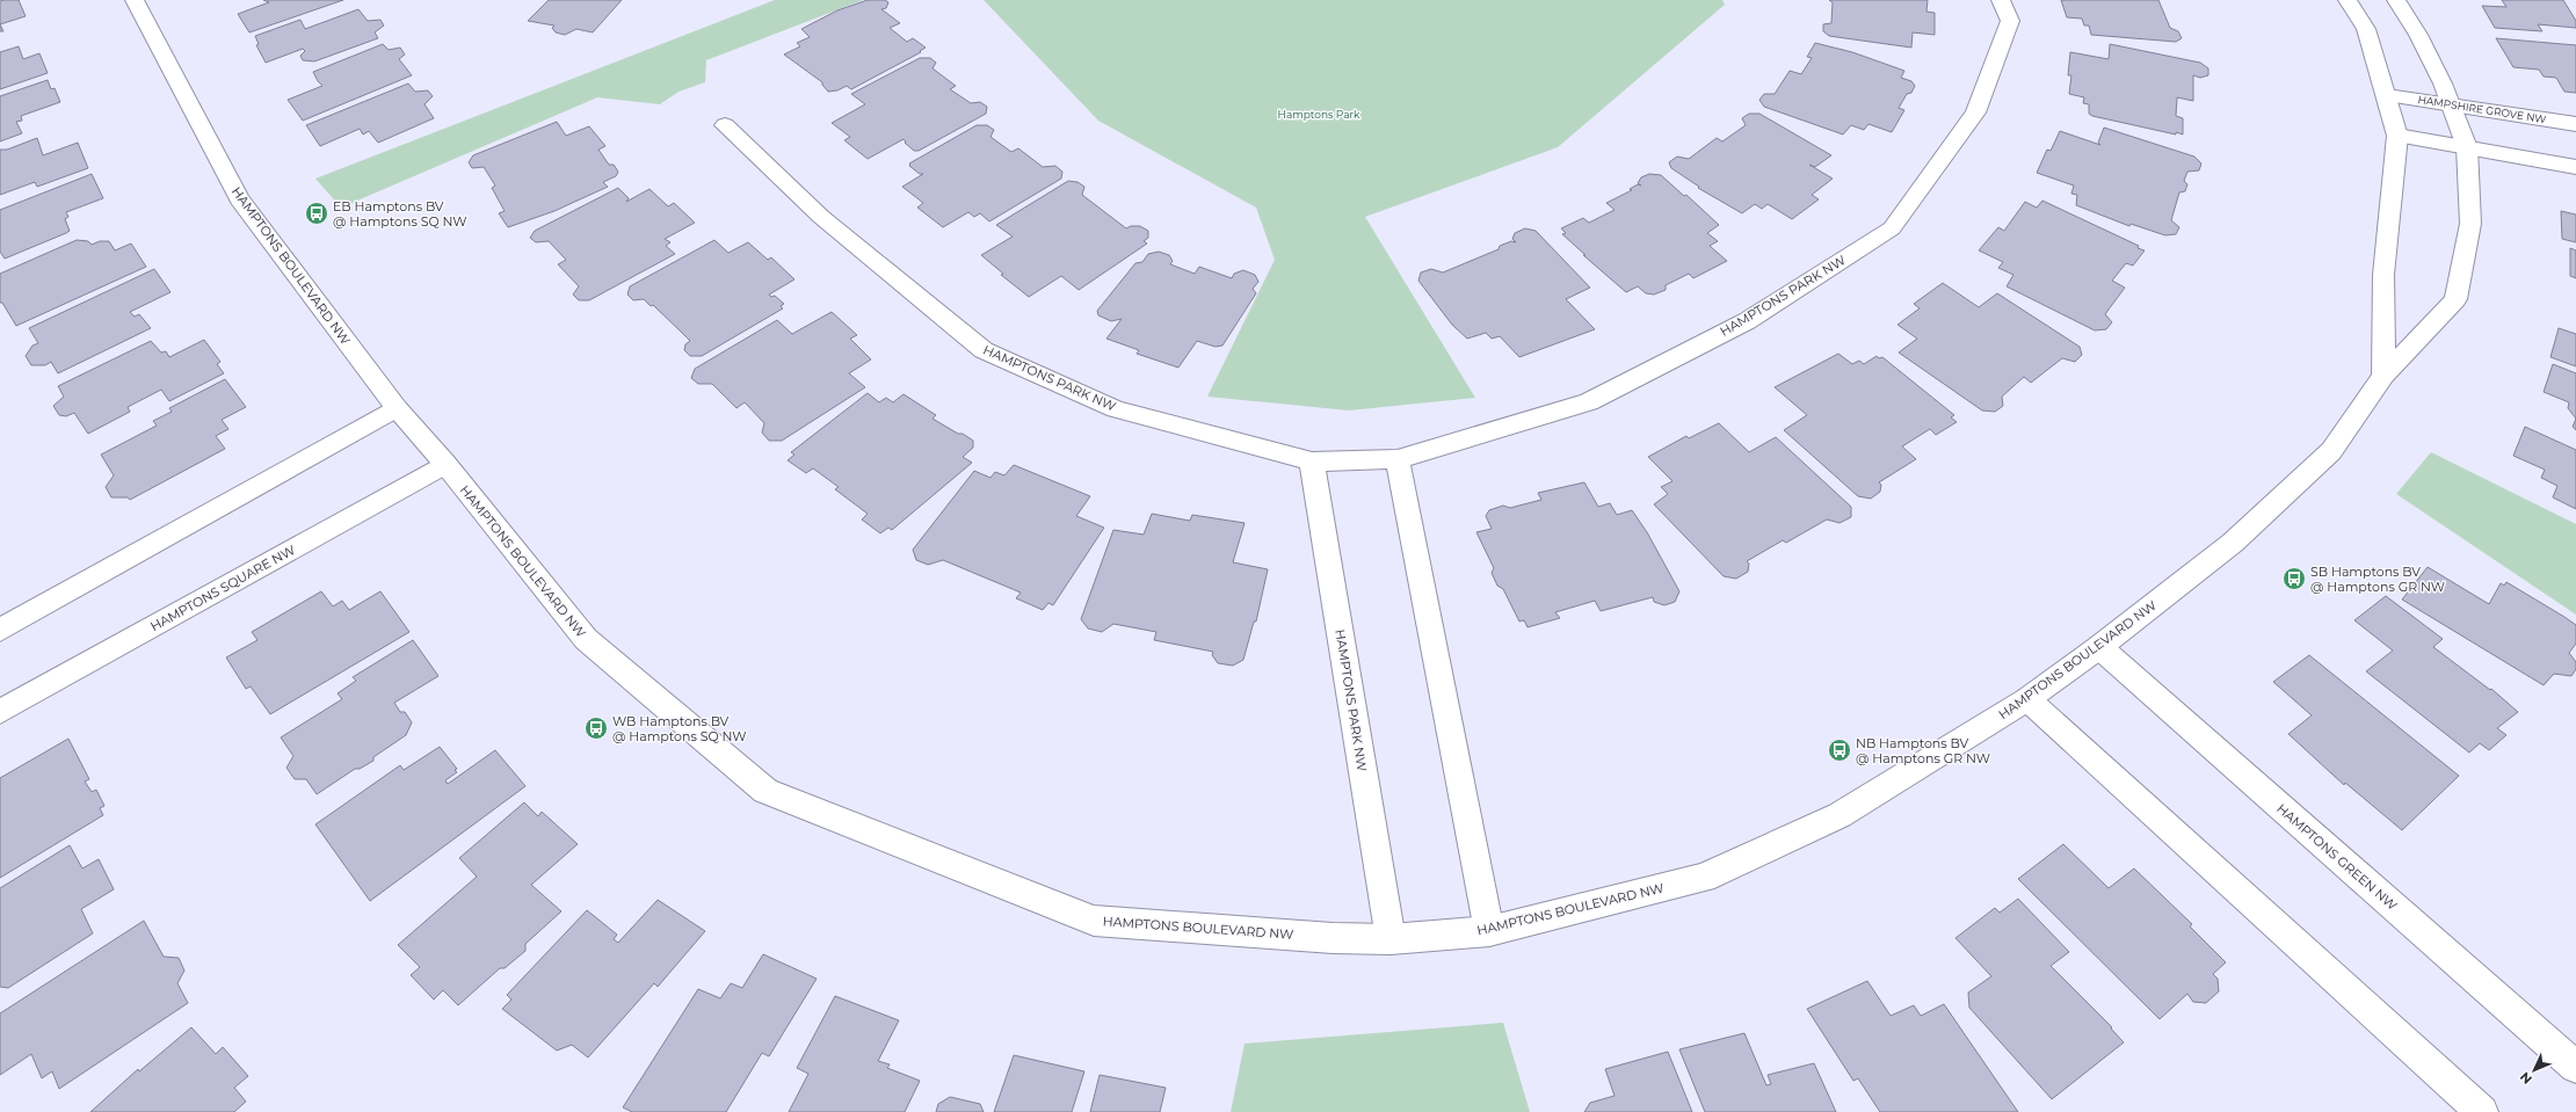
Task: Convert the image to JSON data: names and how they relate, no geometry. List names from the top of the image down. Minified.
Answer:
{"streets":{"street":["HAMPSHIRE GROVE NW","HAMPTONS BOULEVARD NW","HAMPTONS PARK NW","HAMPTONS SQUARE NW","HAMPTONS GREEN NW"]},"crossings":[["HAMPSHIRE GROVE NW","HAMPTONS BOULEVARD NW"],["HAMPTONS BOULEVARD NW","HAMPTONS PARK NW"],["HAMPTONS BOULEVARD NW","HAMPTONS SQUARE NW"],["HAMPTONS BOULEVARD NW","HAMPTONS GREEN NW"]],"parks":["Hamptons Park"],"places":{"bus stop":["EB Hamptons BV @ Hamptons SQ NW","SB Hamptons BV @ Hamptons GR NW","WB Hamptons BV @ Hamptons SQ NW","NB Hamptons BV @ Hamptons GR NW"]},"north":"bottom left"}
